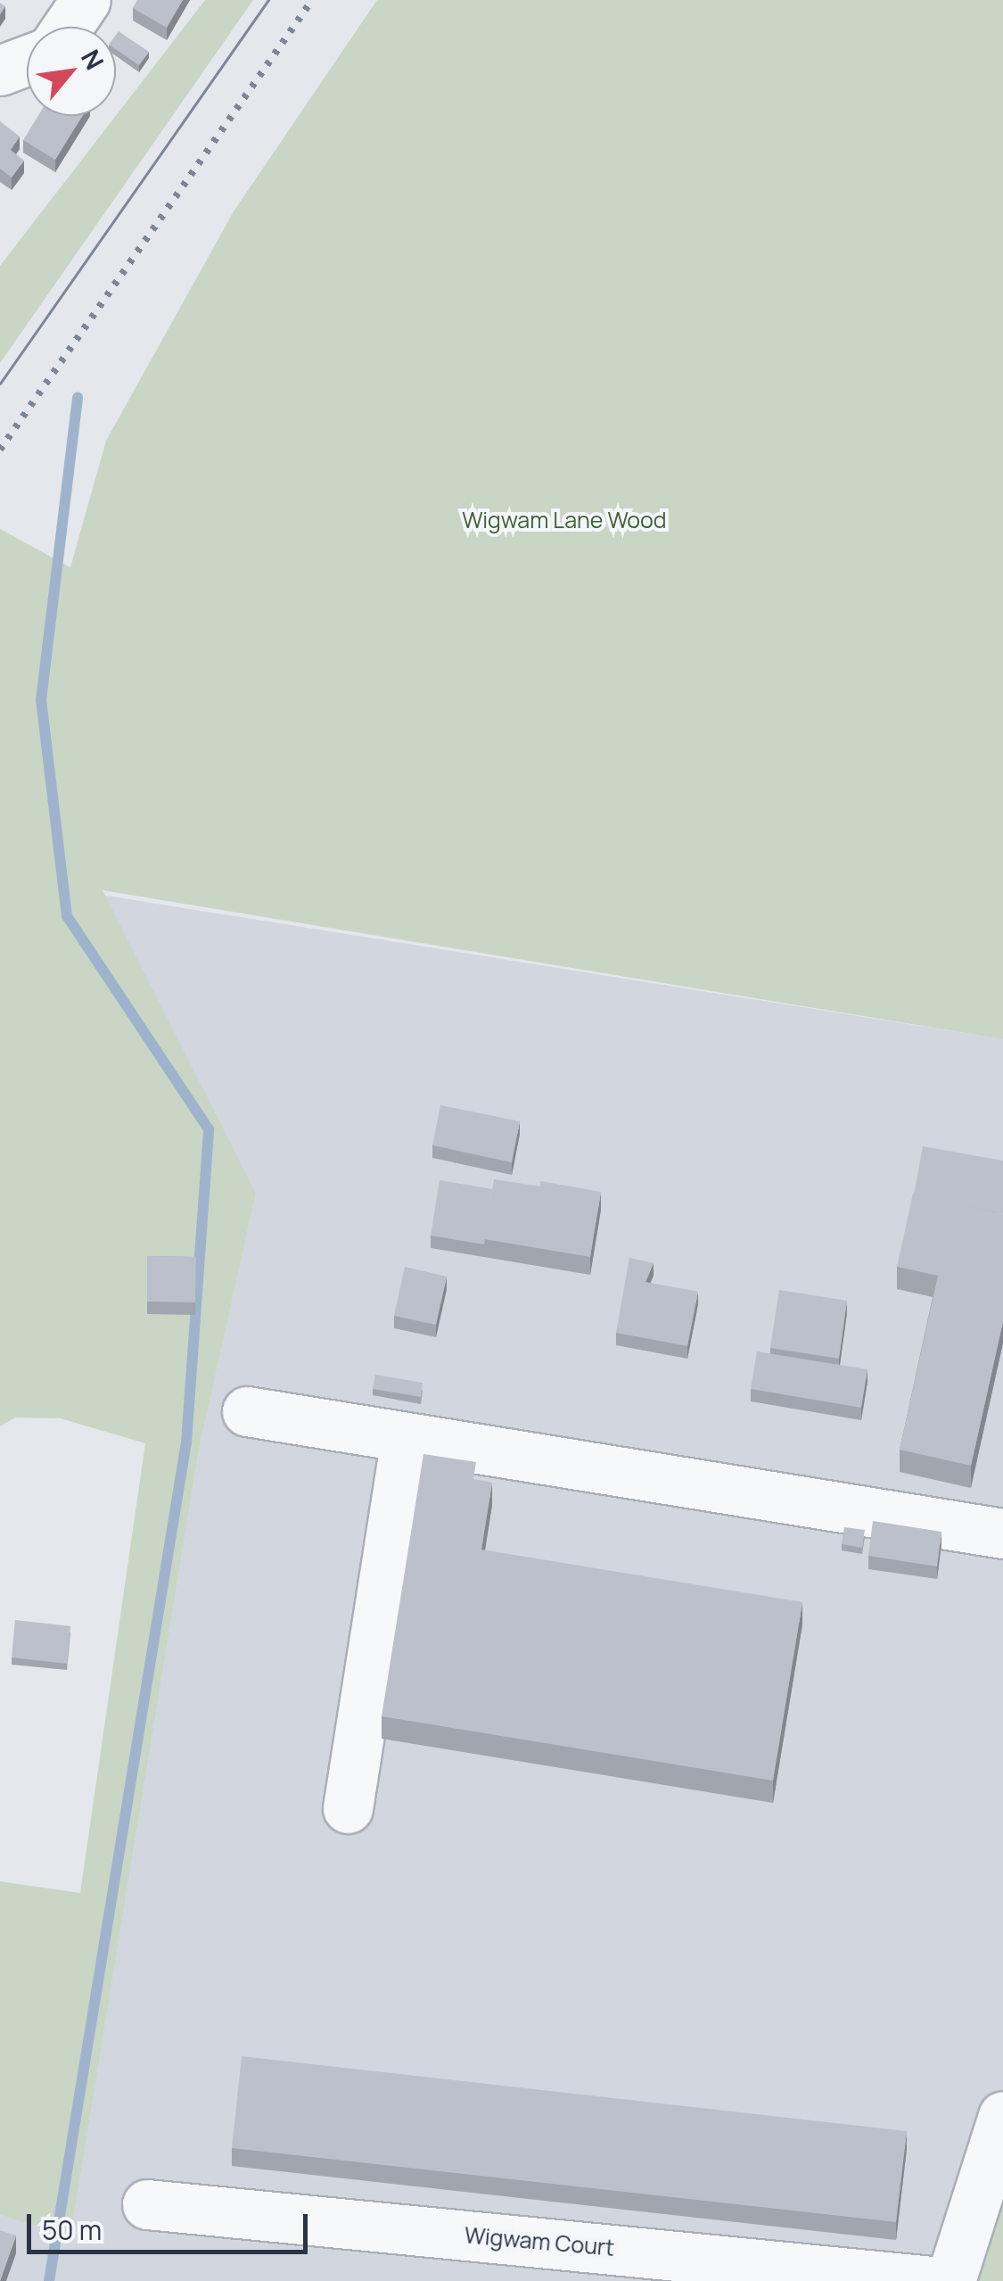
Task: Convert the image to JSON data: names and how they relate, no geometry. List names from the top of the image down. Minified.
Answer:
{"streets":{"street":["Wigwam Court"]},"parks":["Wigwam Lane Wood"],"scale_bar":"50 m","north":"top right"}
